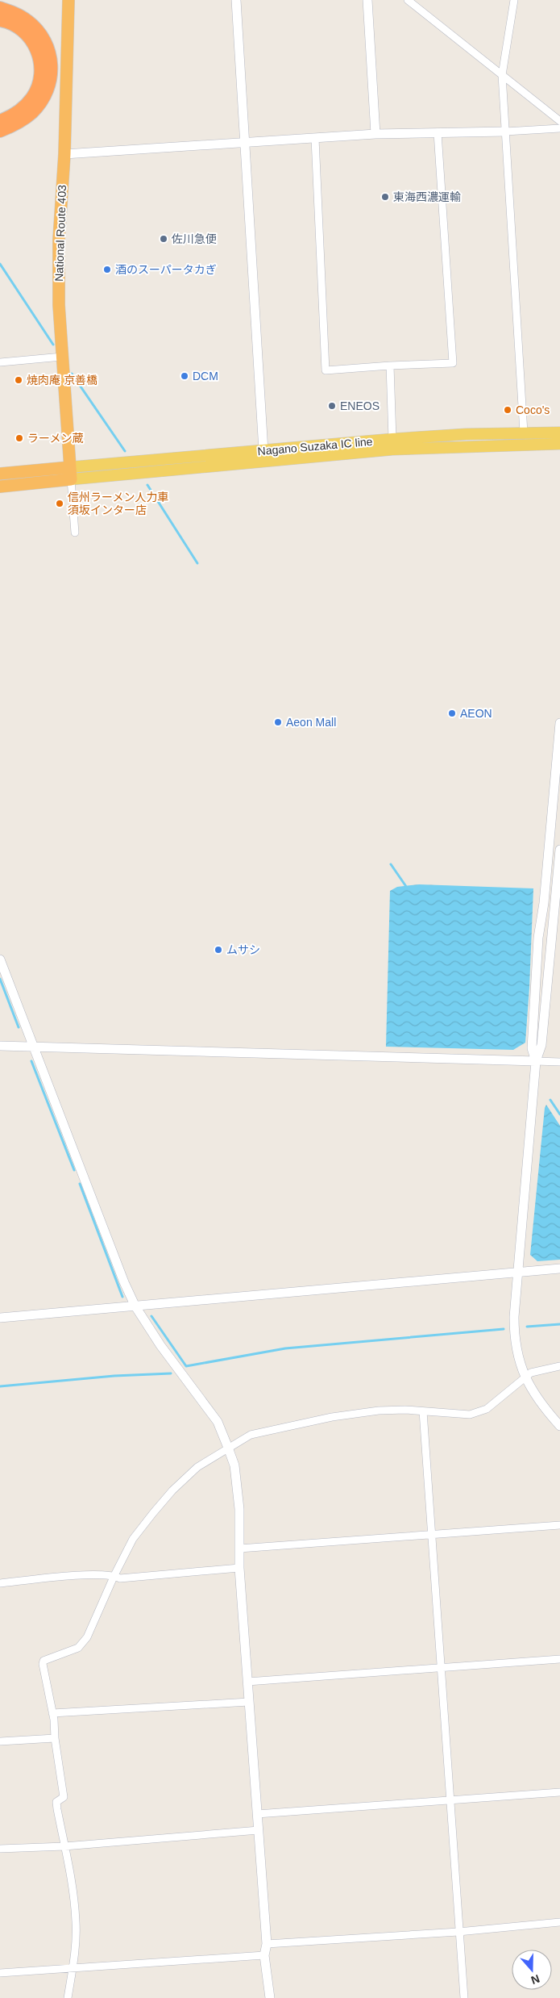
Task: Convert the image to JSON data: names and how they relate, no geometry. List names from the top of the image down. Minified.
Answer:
{"streets":{"highway":["National Route 403"],"main road":["Nagano Suzaka IC line"]},"crossings":[["National Route 403","Nagano Suzaka IC line"]],"places":["東海西濃運輸","佐川急便","酒のスーパータカぎ","DCM","焼肉庵 京善橋","ENEOS","Coco's","ラーメン蔵","信州ラーメン人力車 須坂インター店","AEON","Aeon Mall","ムサシ"],"north":"bottom"}
